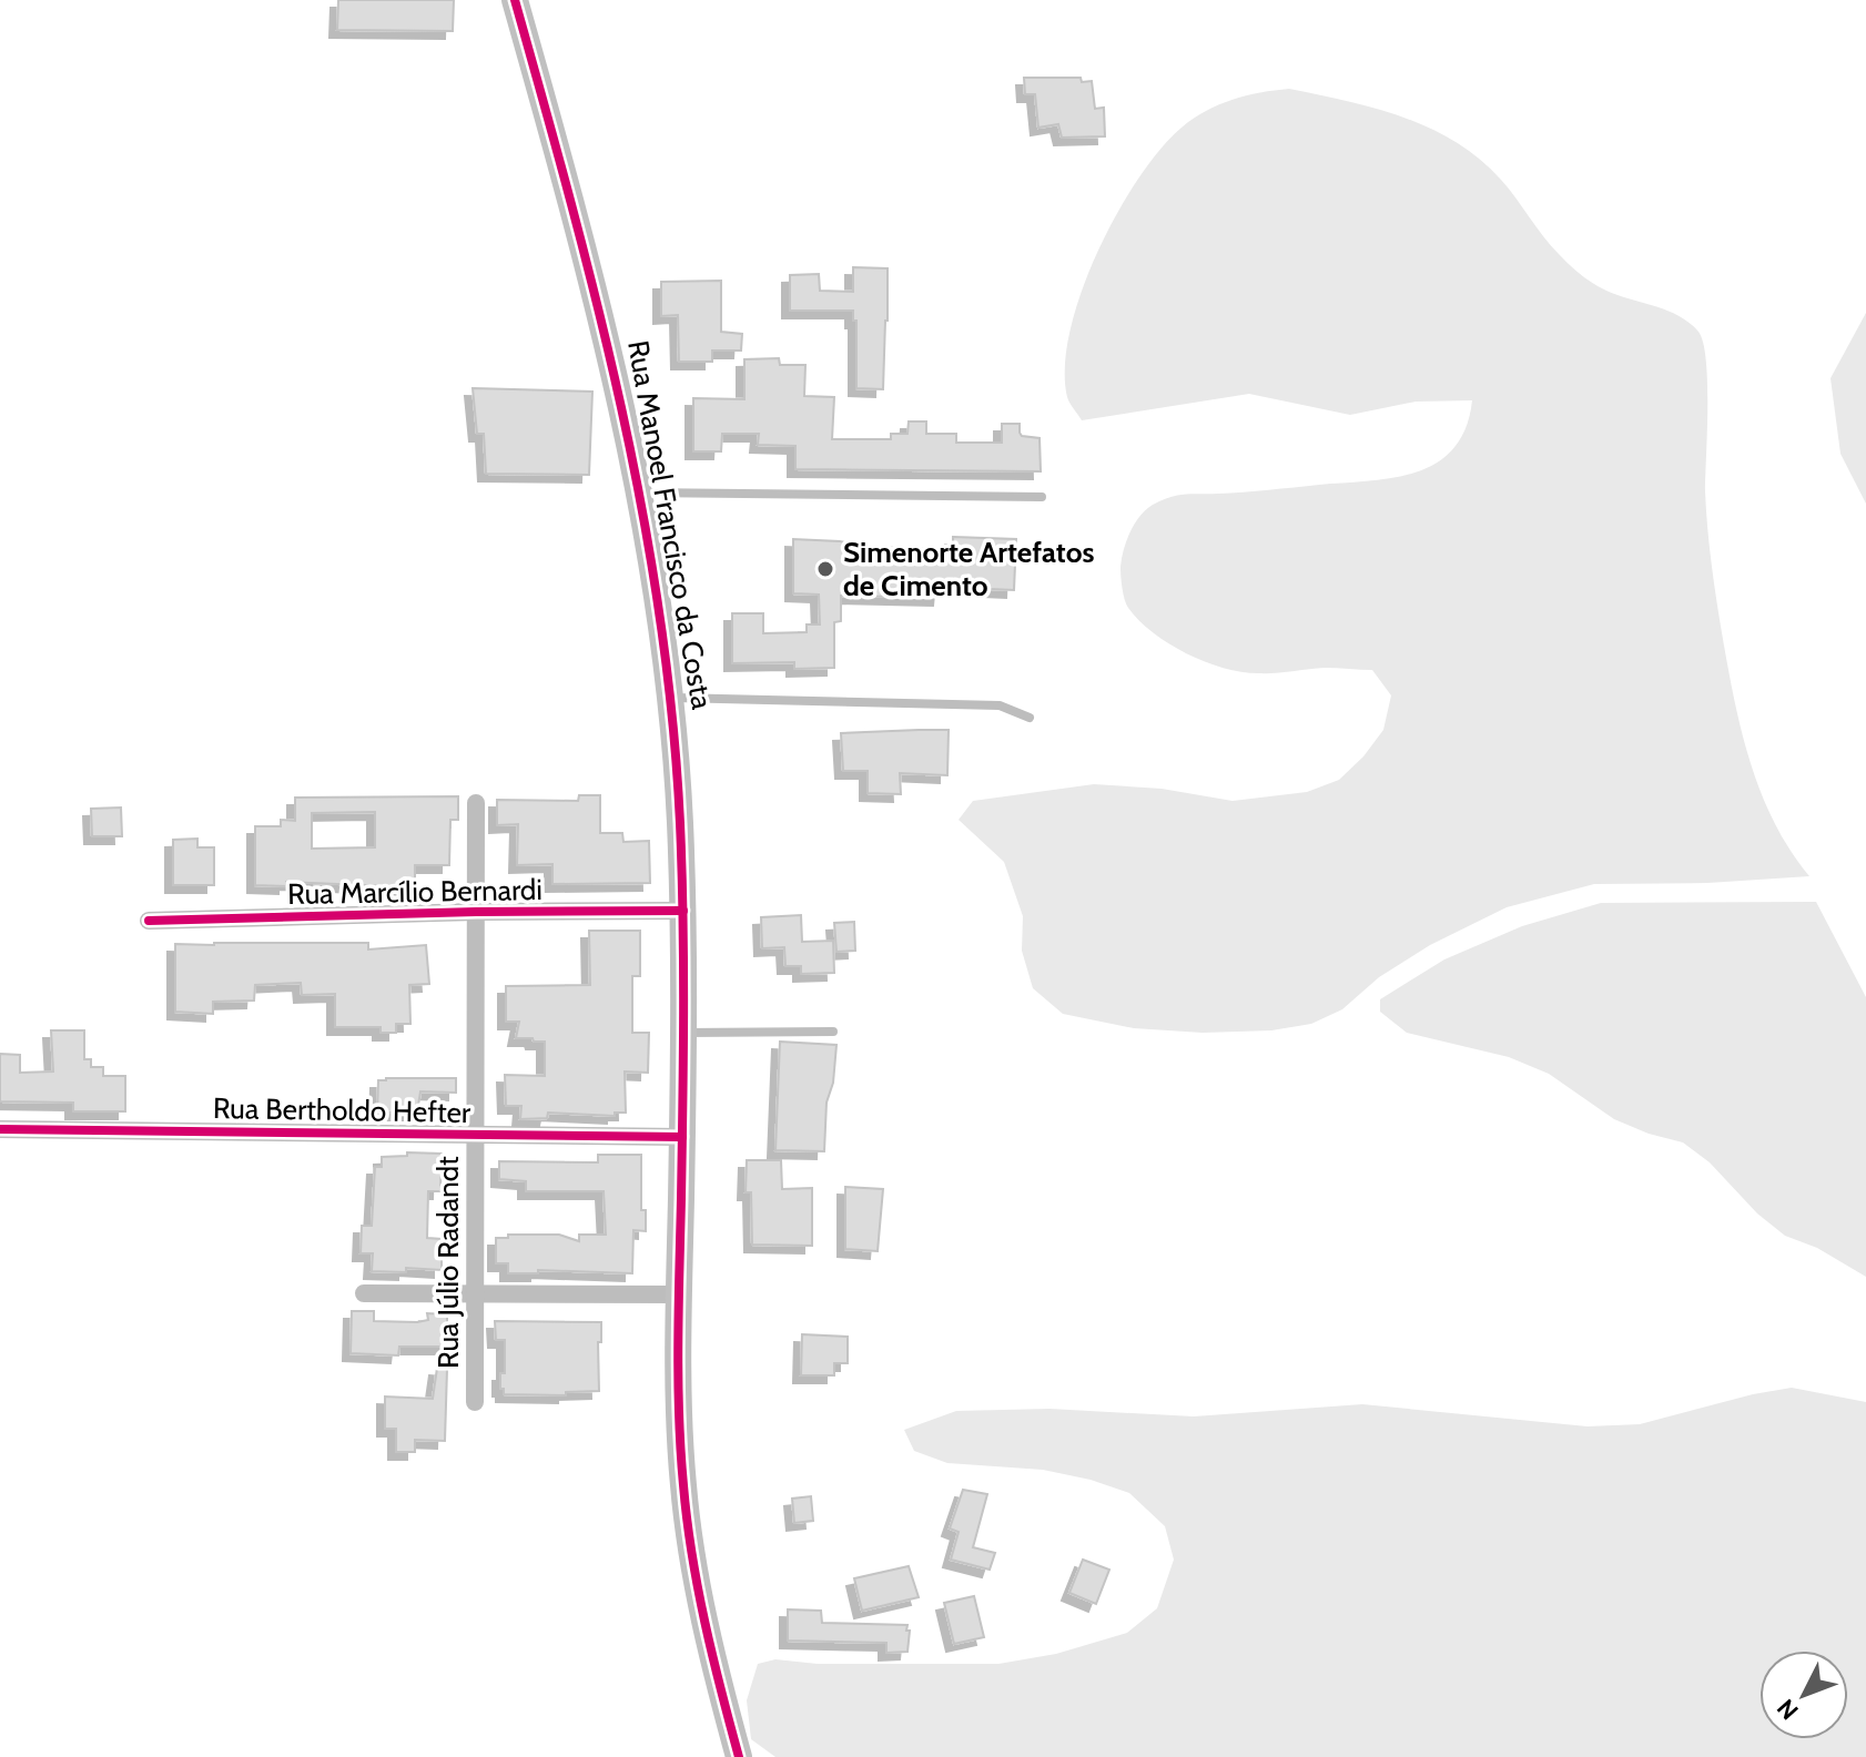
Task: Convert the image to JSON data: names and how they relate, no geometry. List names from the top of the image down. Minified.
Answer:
{"streets":{"main road":["Rua Manoel Francisco da Costa"],"street":["Rua Marcílio Bernardi","Rua Bertholdo Hefter","Rua Júlio Radandt"]},"crossings":[["Rua Manoel Francisco da Costa","Rua Marcílio Bernardi"],["Rua Manoel Francisco da Costa","Rua Bertholdo Hefter"],["Rua Marcílio Bernardi","Rua Júlio Radandt"],["Rua Bertholdo Hefter","Rua Júlio Radandt"]],"places":["Simenorte Artefatos de Cimento"],"north":"bottom left"}
